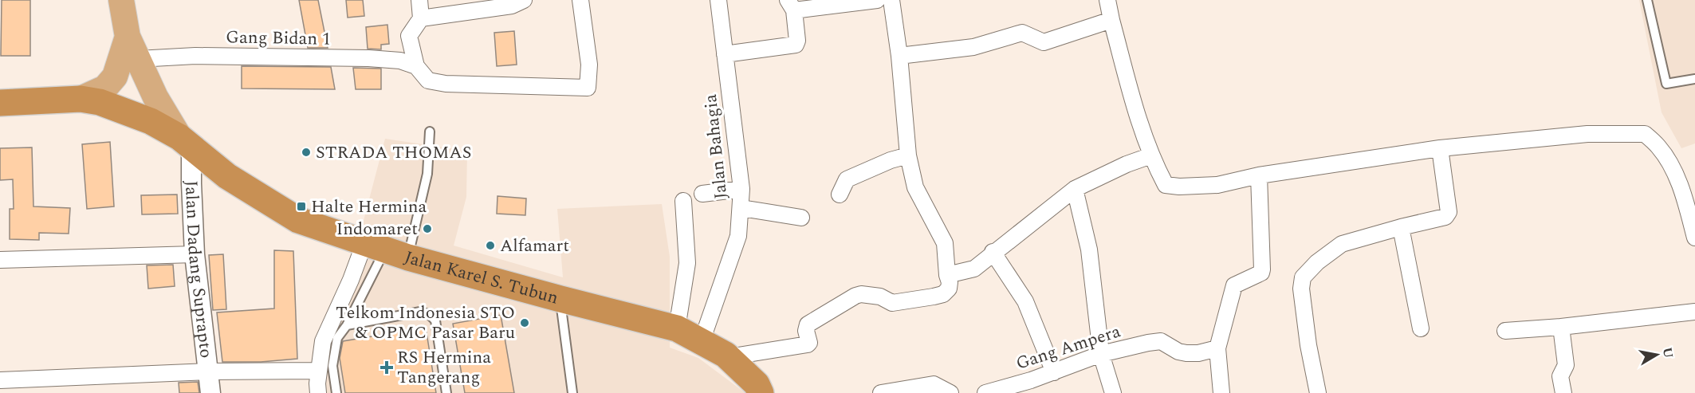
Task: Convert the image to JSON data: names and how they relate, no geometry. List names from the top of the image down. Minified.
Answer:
{"streets":{"highway":["Jalan Karel S. Tubun"],"street":["Gang Bidan 1","Jalan Bahagia","Jalan Dadang Suprapto","Gang Ampera"]},"crossings":[["Jalan Bahagia","Jalan Karel S. Tubun"],["Jalan Dadang Suprapto","Jalan Karel S. Tubun"]],"places":{"other":["STRADA THOMAS","Indomaret","Alfamart","Telkom Indonesia STO & OPMC Pasar Baru"],"transit":["Halte Hermina"],"health":["RS Hermina Tangerang"]},"north":"right"}
